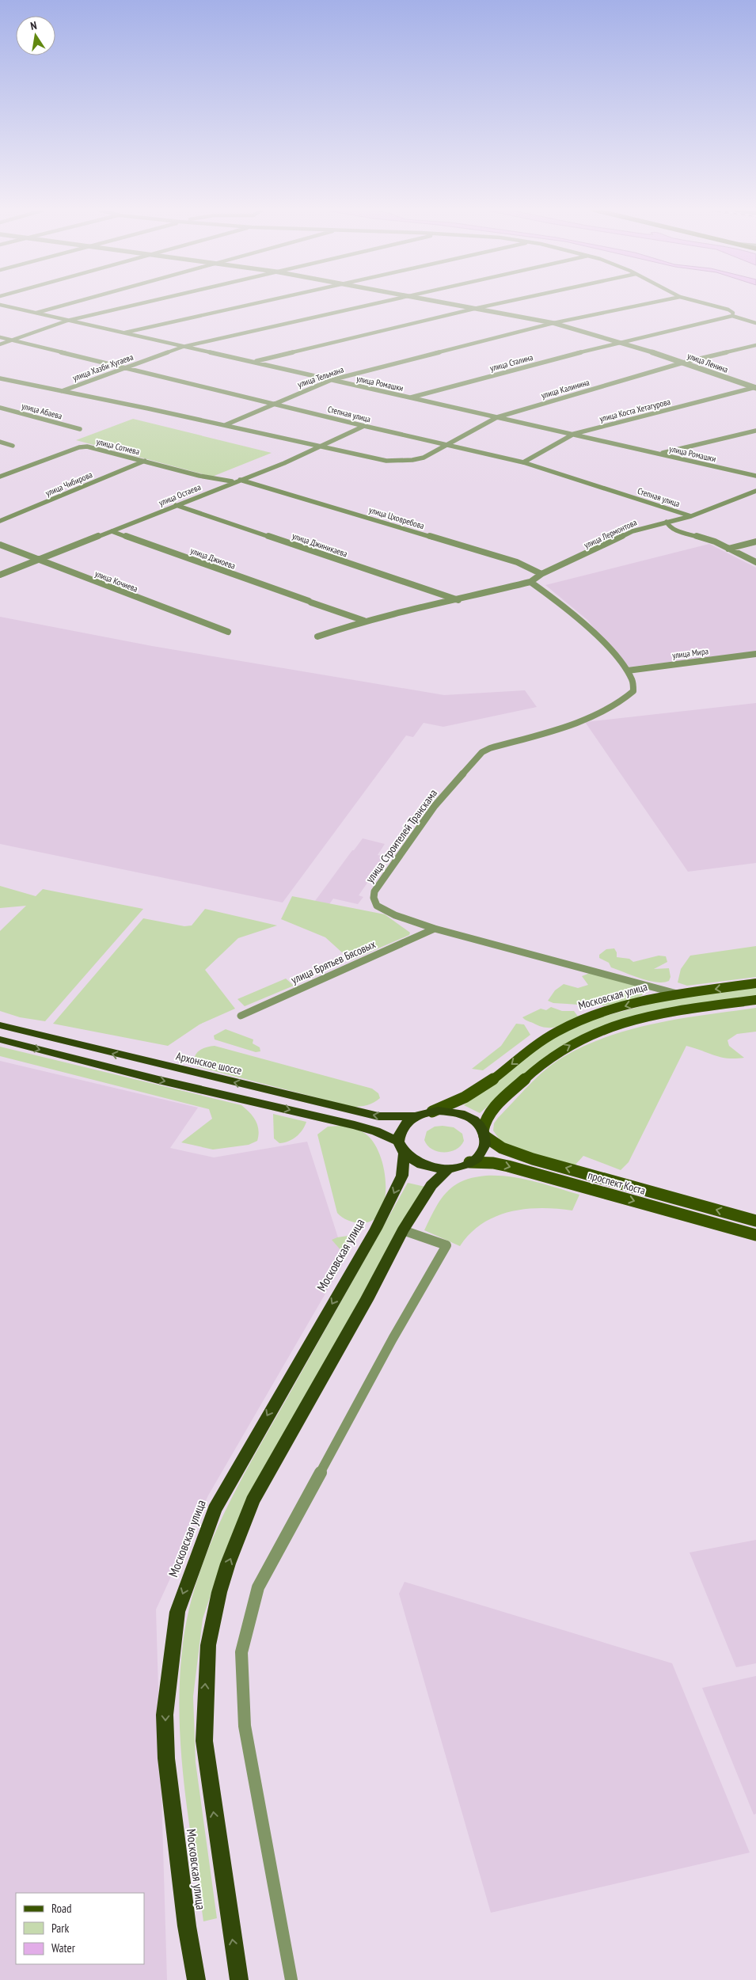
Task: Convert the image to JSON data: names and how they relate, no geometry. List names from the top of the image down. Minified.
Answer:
{"streets":{"highway":["Московская улица","Архонское шоссе"],"main road":["проспект Коста"],"street":["улица Сталина","улица Ленина","улица Хазби Хугаева","улица Тельмана","улица Ромашки","улица Калинина","улица Коста Хетагурова","улица Абаева","Степная улица","улица Сотиева","улица Чибирова","улица Остаева","улица Цховребова","улица Лермонтова","улица Джиникаева","улица Джиоева","улица Кочиева","улица Мира","улица Строителей Транскама","улица Брятьев Бясовых"]},"crossings":[["улица Сталина","улица Ленина"],["улица Сталина","улица Ромашки"],["улица Ленина","улица Тельмана"],["улица Ленина","улица Калинина"],["улица Ленина","улица Коста Хетагурова"],["улица Хазби Хугаева","улица Ромашки"],["улица Хазби Хугаева","улица Калинина"],["улица Хазби Хугаева","Степная улица"],["улица Тельмана","улица Ромашки"],["улица Тельмана","улица Калинина"],["улица Тельмана","Степная улица"],["улица Ромашки","улица Калинина"],["улица Ромашки","улица Коста Хетагурова"],["улица Калинина","Степная улица"],["улица Калинина","улица Остаева"],["улица Коста Хетагурова","Степная улица"],["Степная улица","улица Остаева"],["Степная улица","улица Лермонтова"],["улица Сотиева","улица Чибирова"],["улица Сотиева","улица Остаева"],["улица Сотиева","улица Цховребова"],["улица Остаева","улица Цховребова"],["улица Остаева","улица Джиникаева"],["улица Остаева","улица Джиоева"],["улица Остаева","улица Кочиева"],["улица Цховребова","улица Лермонтова"],["улица Лермонтова","улица Джиникаева"],["улица Лермонтова","улица Джиоева"],["улица Мира","улица Строителей Транскама"],["улица Строителей Транскама","улица Брятьев Бясовых"],["улица Строителей Транскама","Московская улица"],["Московская улица","Архонское шоссе"],["Московская улица","проспект Коста"],["Архонское шоссе","проспект Коста"]],"one_way":["Московская улица"],"legend":["Road","Park","Water"],"north":"top"}
